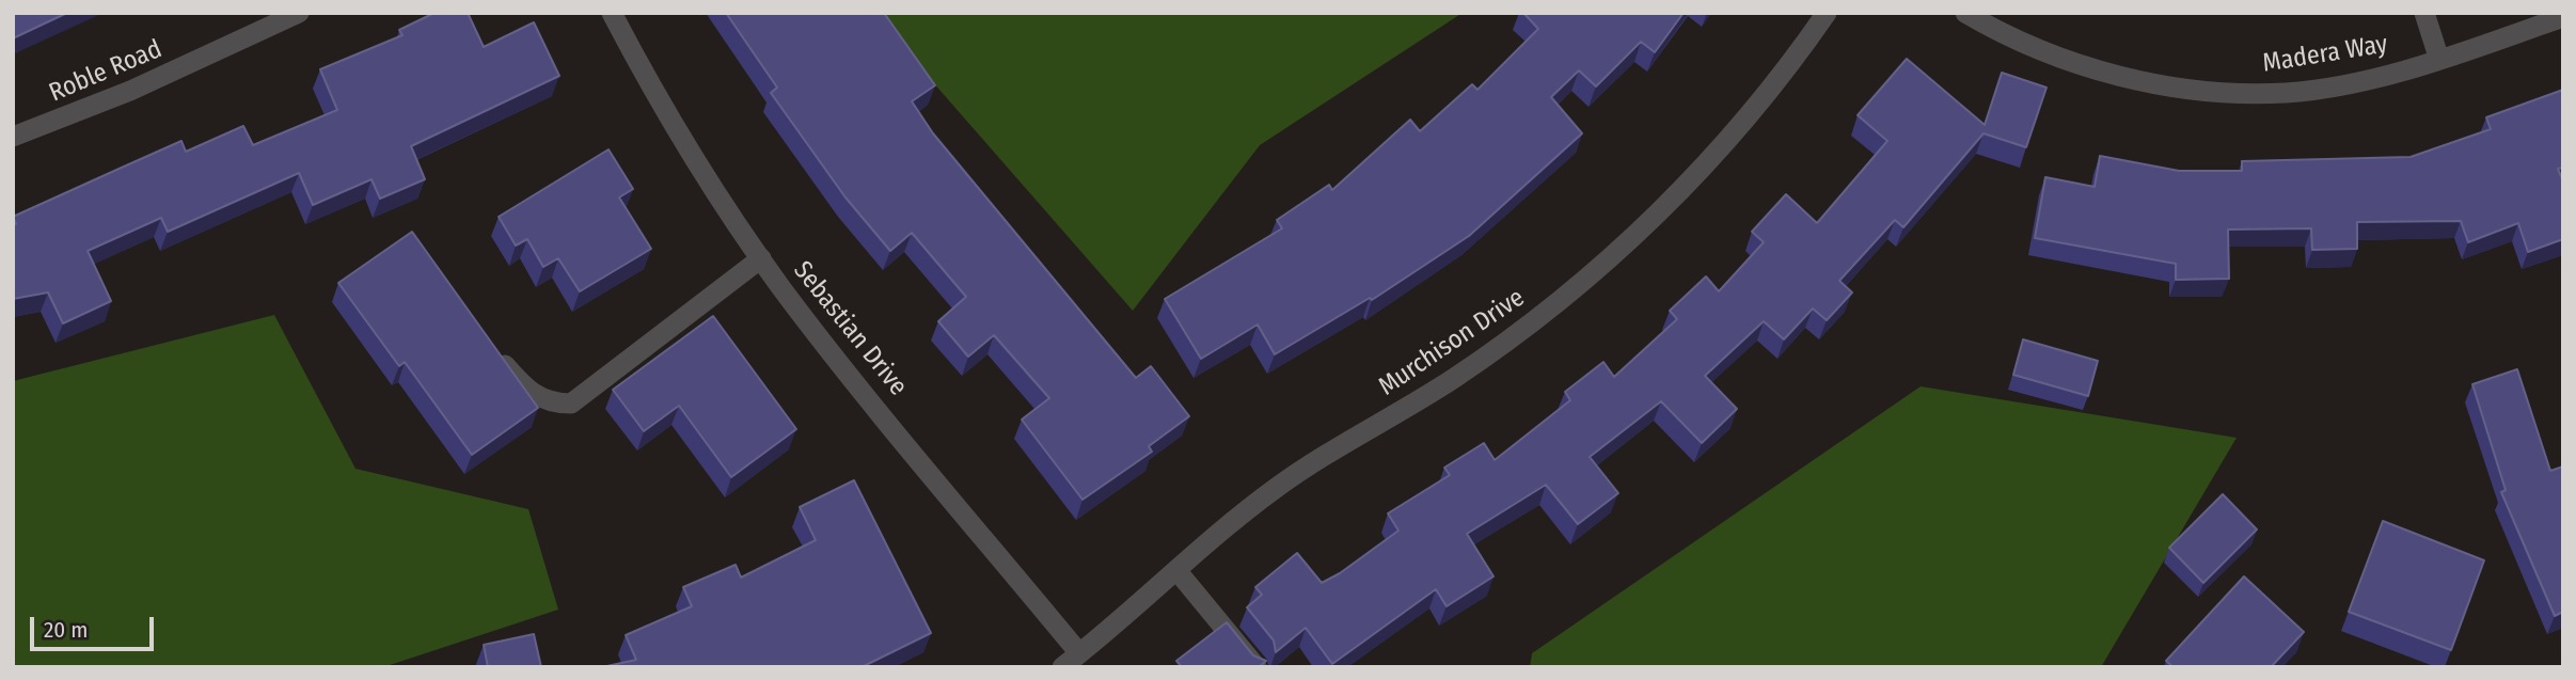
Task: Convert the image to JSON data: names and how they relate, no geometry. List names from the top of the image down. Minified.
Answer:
{"streets":{"street":["Madera Way","Roble Road","Sebastian Drive","Murchison Drive"]},"crossings":[["Sebastian Drive","Murchison Drive"]],"scale_bar":"20 m"}
